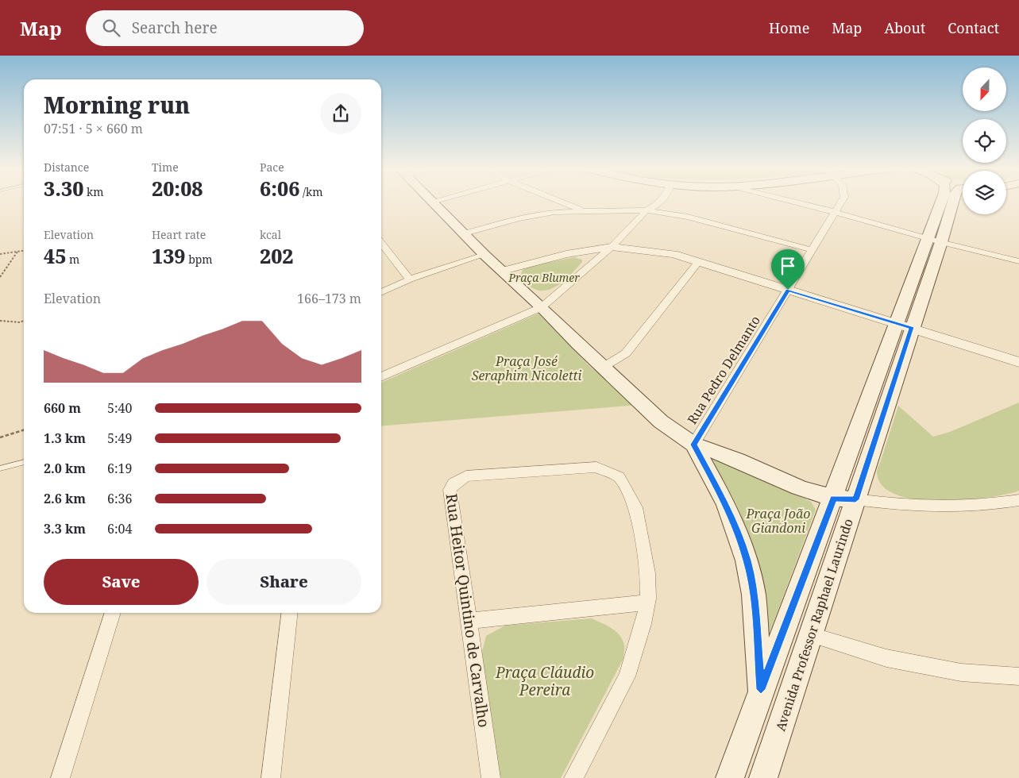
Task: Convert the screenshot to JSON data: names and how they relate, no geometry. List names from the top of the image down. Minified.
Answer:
{"streets":{"main road":["Avenida Professor Raphael Laurindo"],"street":["Rua Pedro Delmanto","Rua Heitor Quintino de Carvalho"]},"parks":["Praça Blumer","Praça José Seraphim Nicoletti","Praça João Giandoni","Praça Cláudio Pereira"],"north":"bottom","page":{"header":"Map","search":"Search here","nav":["Home","Map","About","Contact"],"heading":["Morning run","07:51 · 5 × 660 m"],"stats":[["Distance","3.30 km"],["Time","20:08"],["Pace","6:06 /km"],["Elevation","45 m"],["Heart rate","139 bpm"],["kcal","202"]],"chart":["Elevation","166–173 m"],"list":[{"name":"660 m","note":"5:40"},{"name":"1.3 km","note":"5:49"},{"name":"2.0 km","note":"6:19"},{"name":"2.6 km","note":"6:36"},{"name":"3.3 km","note":"6:04"}],"buttons":["Save","Share"]}}
